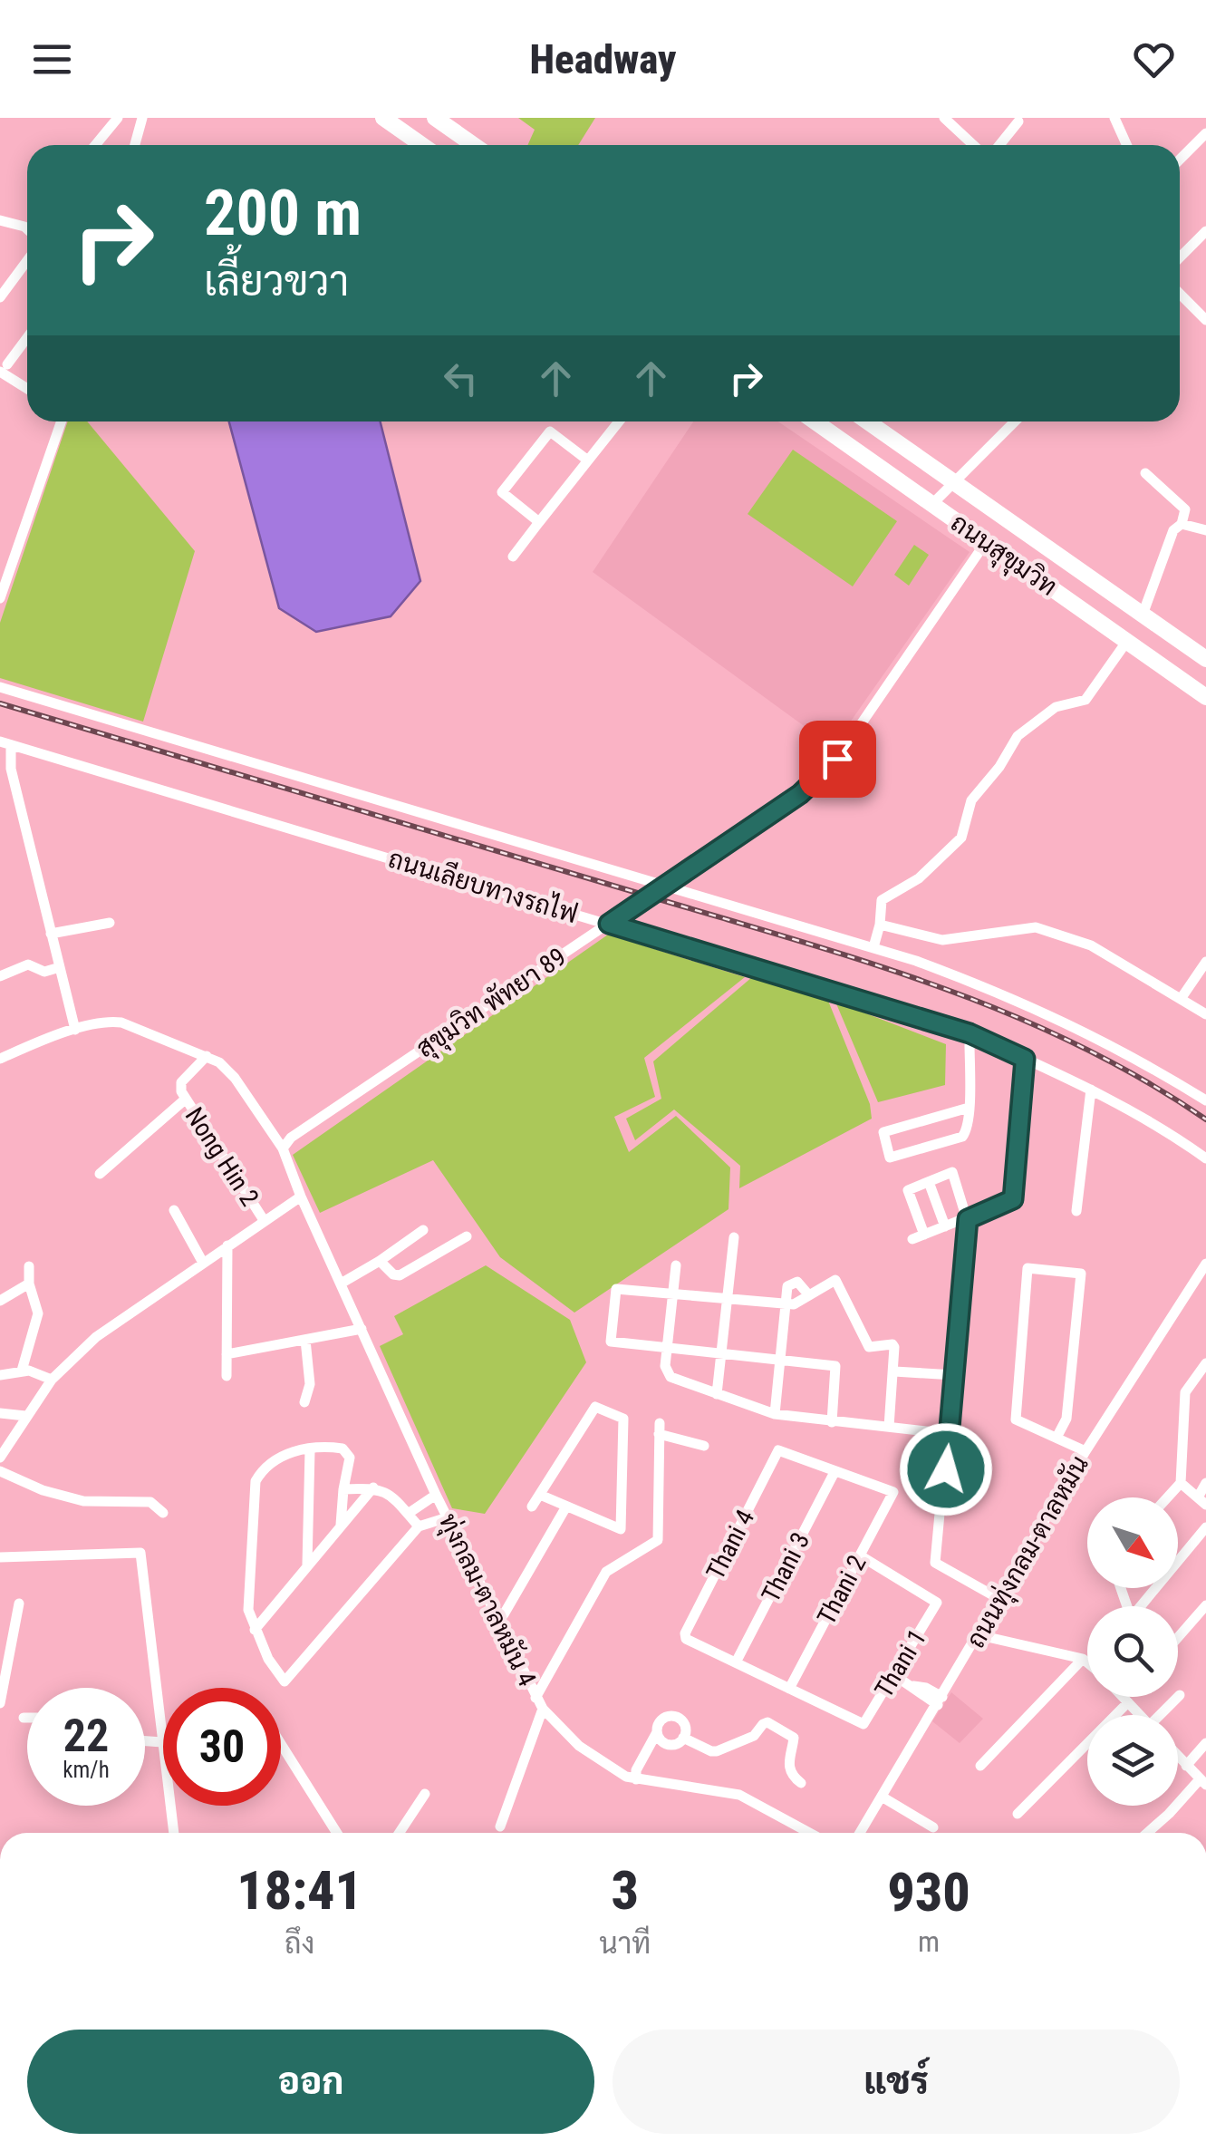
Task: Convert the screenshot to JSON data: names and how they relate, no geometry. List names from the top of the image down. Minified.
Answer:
{"streets":{"highway":["ถนนสุขุมวิท"],"street":["ถนนเลียบทางรถไฟ","สุขุมวิท พัทยา 89","Nong Hin 2","Thani 4","ถนนทุ่งกลม-ตาลหมัน","Thani 3","Thani 2","ทุ่งกลม-ตาลหมัน 4","Thani 1"]},"crossings":[["ถนนสุขุมวิท","สุขุมวิท พัทยา 89"],["ถนนเลียบทางรถไฟ","สุขุมวิท พัทยา 89"],["Thani 4","Thani 3"],["Thani 4","Thani 2"],["Thani 3","Thani 2"],["Thani 2","Thani 1"]],"north":"bottom right","page":{"header":"Headway","turn":["200 m","เลี้ยวขวา"],"speed":"22 km/h","limit":"30","eta":["18:41","ถึง","3","นาที","930","m"],"buttons":["ออก","แชร์"]}}
